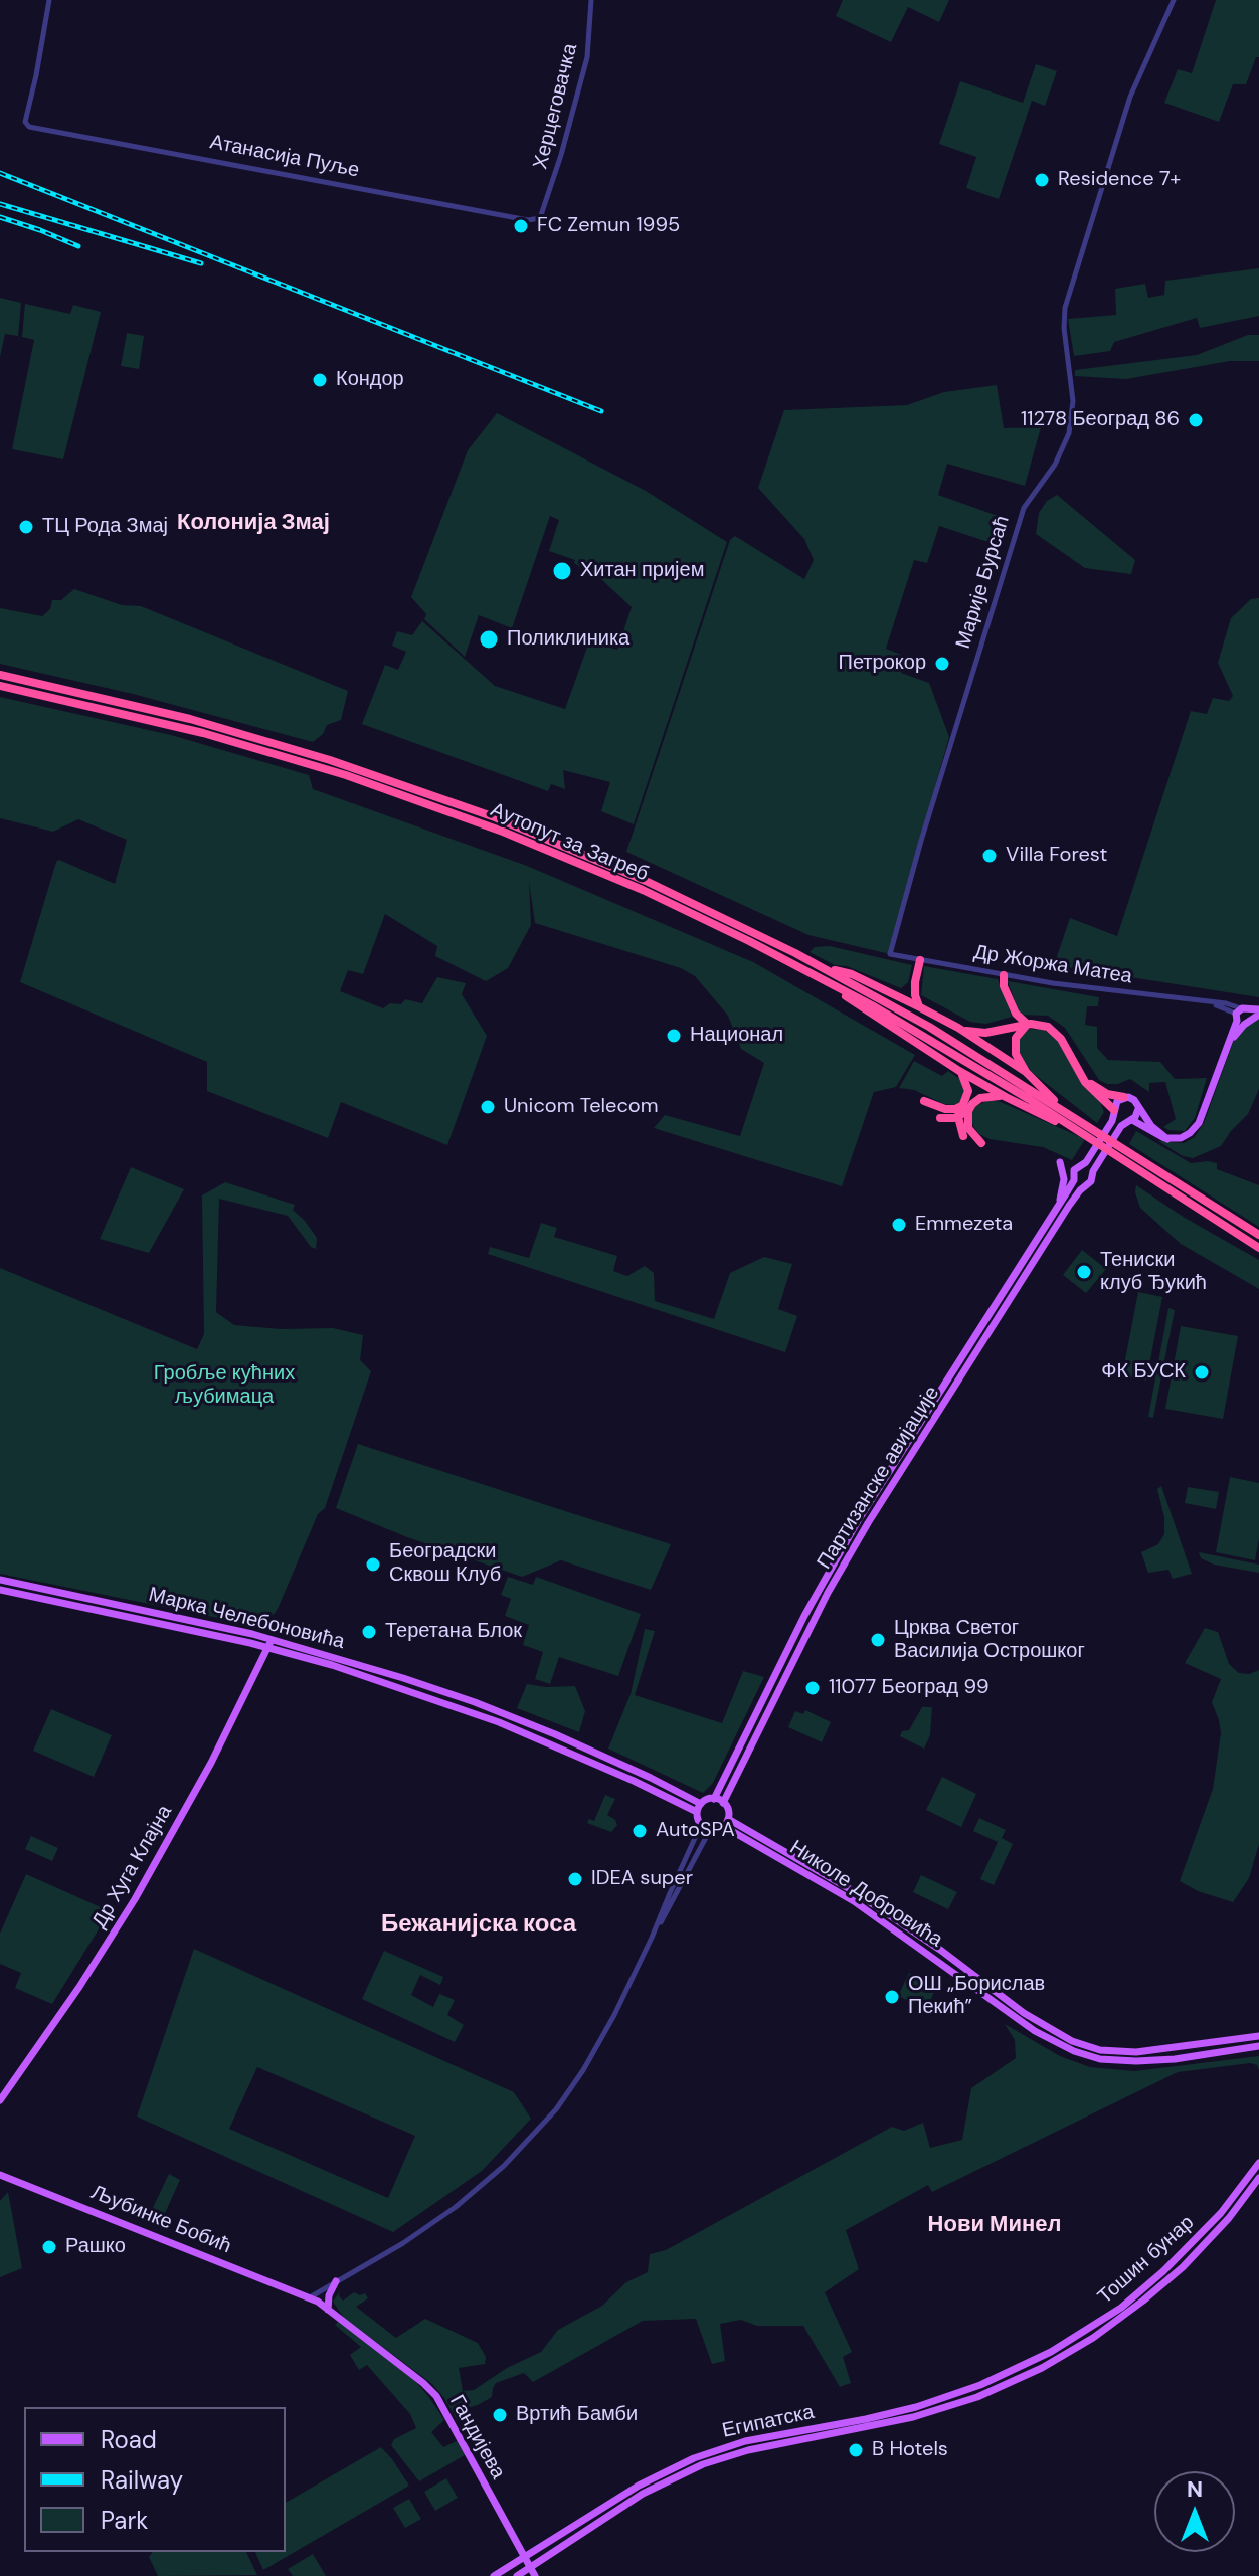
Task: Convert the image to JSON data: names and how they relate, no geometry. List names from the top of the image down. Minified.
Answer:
{"streets":{"highway":["Аутопут за Загреб"],"main road":["Партизанске авијације","Марка Челебоновића","Др Хуга Клајна","Николе Добровића","Љубинке Бобић","Тошин бунар","Египатска","Гандијева"],"street":["Херцеговачка","Атанасија Пуље","Марије Бурсаћ","Др Жоржа Матеа"]},"crossings":[["Херцеговачка","Атанасија Пуље"],["Марије Бурсаћ","Др Жоржа Матеа"],["Партизанске авијације","Марка Челебоновића"],["Партизанске авијације","Николе Добровића"],["Марка Челебоновића","Др Хуга Клајна"],["Марка Челебоновића","Николе Добровића"],["Љубинке Бобић","Гандијева"],["Тошин бунар","Египатска"],["Египатска","Гандијева"]],"districts":["Колонија Змај","Бежанијска коса","Нови Минел"],"parks":["Гробље кућних љубимаца"],"places":["Residence 7+","FC Zemun 1995","Кондор","11278 Београд 86","ТЦ Рода Змај","Хитан пријем","Поликлиника","Петрокор","Villa Forest","Национал","Unicom Telecom","Emmezeta","Тениски клуб Ђукић","ФК БУСК","Београдски Сквош Клуб","Теретана Блок","Црква Светог Василија Острошког","11077 Београд 99","AutoSPA","IDEA super","ОШ „Борислав Пекић”","Рашко","Вртић Бамби","B Hotels"],"legend":["Road","Railway","Park"],"north":"top"}
